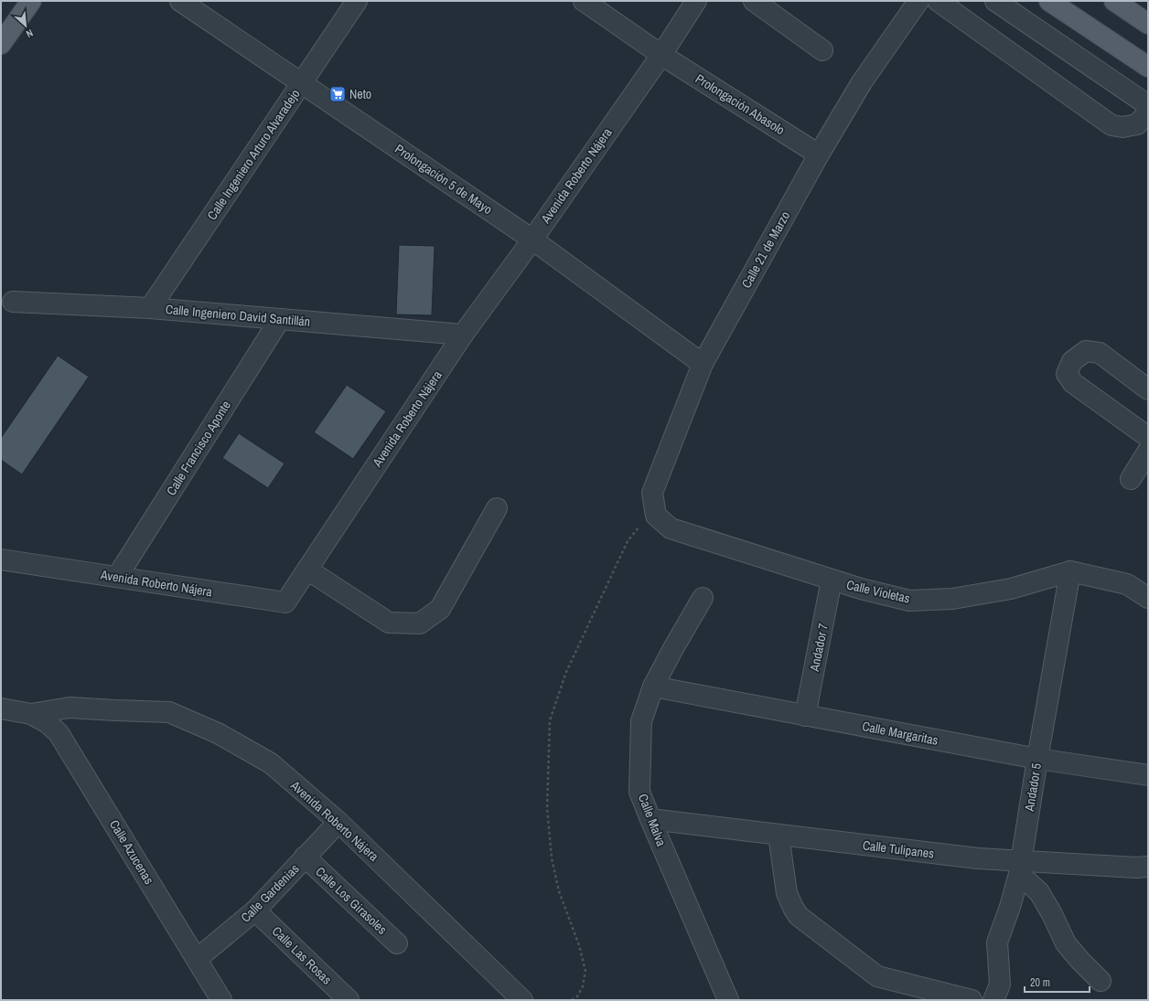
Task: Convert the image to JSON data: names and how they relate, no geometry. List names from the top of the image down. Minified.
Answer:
{"streets":{"street":["Prolongación Abasolo","Calle Ingeniero Arturo Alvaradejo","Avenida Roberto Nájera","Prolongación 5 de Mayo","Calle 21 de Marzo","Calle Ingeniero David Santillán","Calle Francisco Aponte","Calle Violetas","Andador 7","Calle Margaritas","Andador 5","Calle Malva","Calle Tulipanes","Calle Azucenas","Calle Gardenias","Calle Los Girasoles","Calle Las Rosas"]},"crossings":[["Prolongación Abasolo","Avenida Roberto Nájera"],["Prolongación Abasolo","Calle 21 de Marzo"],["Calle Ingeniero Arturo Alvaradejo","Prolongación 5 de Mayo"],["Calle Ingeniero Arturo Alvaradejo","Calle Ingeniero David Santillán"],["Avenida Roberto Nájera","Prolongación 5 de Mayo"],["Avenida Roberto Nájera","Calle Ingeniero David Santillán"],["Avenida Roberto Nájera","Calle Francisco Aponte"],["Avenida Roberto Nájera","Calle Azucenas"],["Avenida Roberto Nájera","Calle Gardenias"],["Prolongación 5 de Mayo","Calle 21 de Marzo"],["Calle 21 de Marzo","Calle Violetas"],["Calle Ingeniero David Santillán","Calle Francisco Aponte"],["Calle Violetas","Andador 7"],["Calle Violetas","Andador 5"],["Andador 7","Calle Margaritas"],["Calle Margaritas","Andador 5"],["Calle Margaritas","Calle Malva"],["Andador 5","Calle Tulipanes"],["Calle Malva","Calle Tulipanes"],["Calle Azucenas","Calle Gardenias"],["Calle Gardenias","Calle Los Girasoles"],["Calle Gardenias","Calle Las Rosas"]],"places":{"supermarket":["Neto"]},"scale_bar":"20 m","north":"bottom right"}
